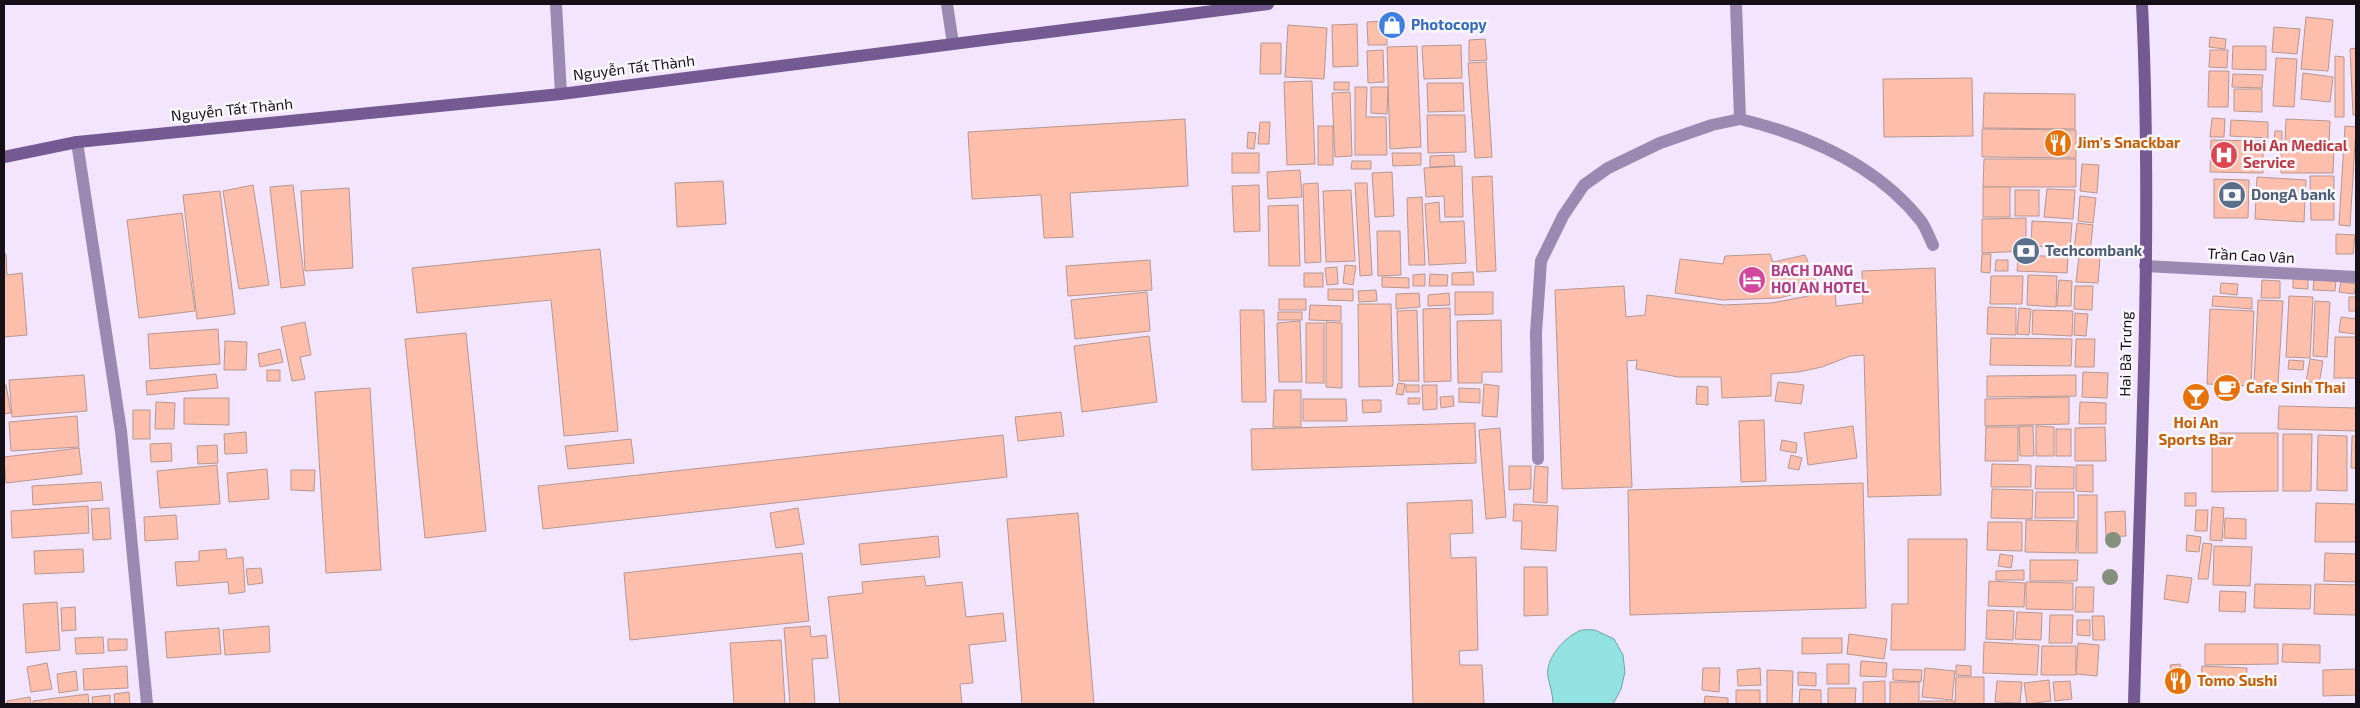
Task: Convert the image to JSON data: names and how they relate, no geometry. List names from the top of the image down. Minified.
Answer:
{"streets":{"main road":["Nguyễn Tất Thành","Hai Bà Trưng"],"street":["Trần Cao Vân"]},"crossings":[["Trần Cao Vân","Hai Bà Trưng"]],"places":{"shop":["Photocopy"],"restaurant":["Jim's Snackbar","Tomo Sushi"],"hospital":["Hoi An Medical Service"],"bank":["DongA bank","Techcombank"],"hotel":["BACH DANG HOI AN HOTEL"],"cafe":["Cafe Sinh Thai"],"bar":["Hoi An Sports Bar"]}}
